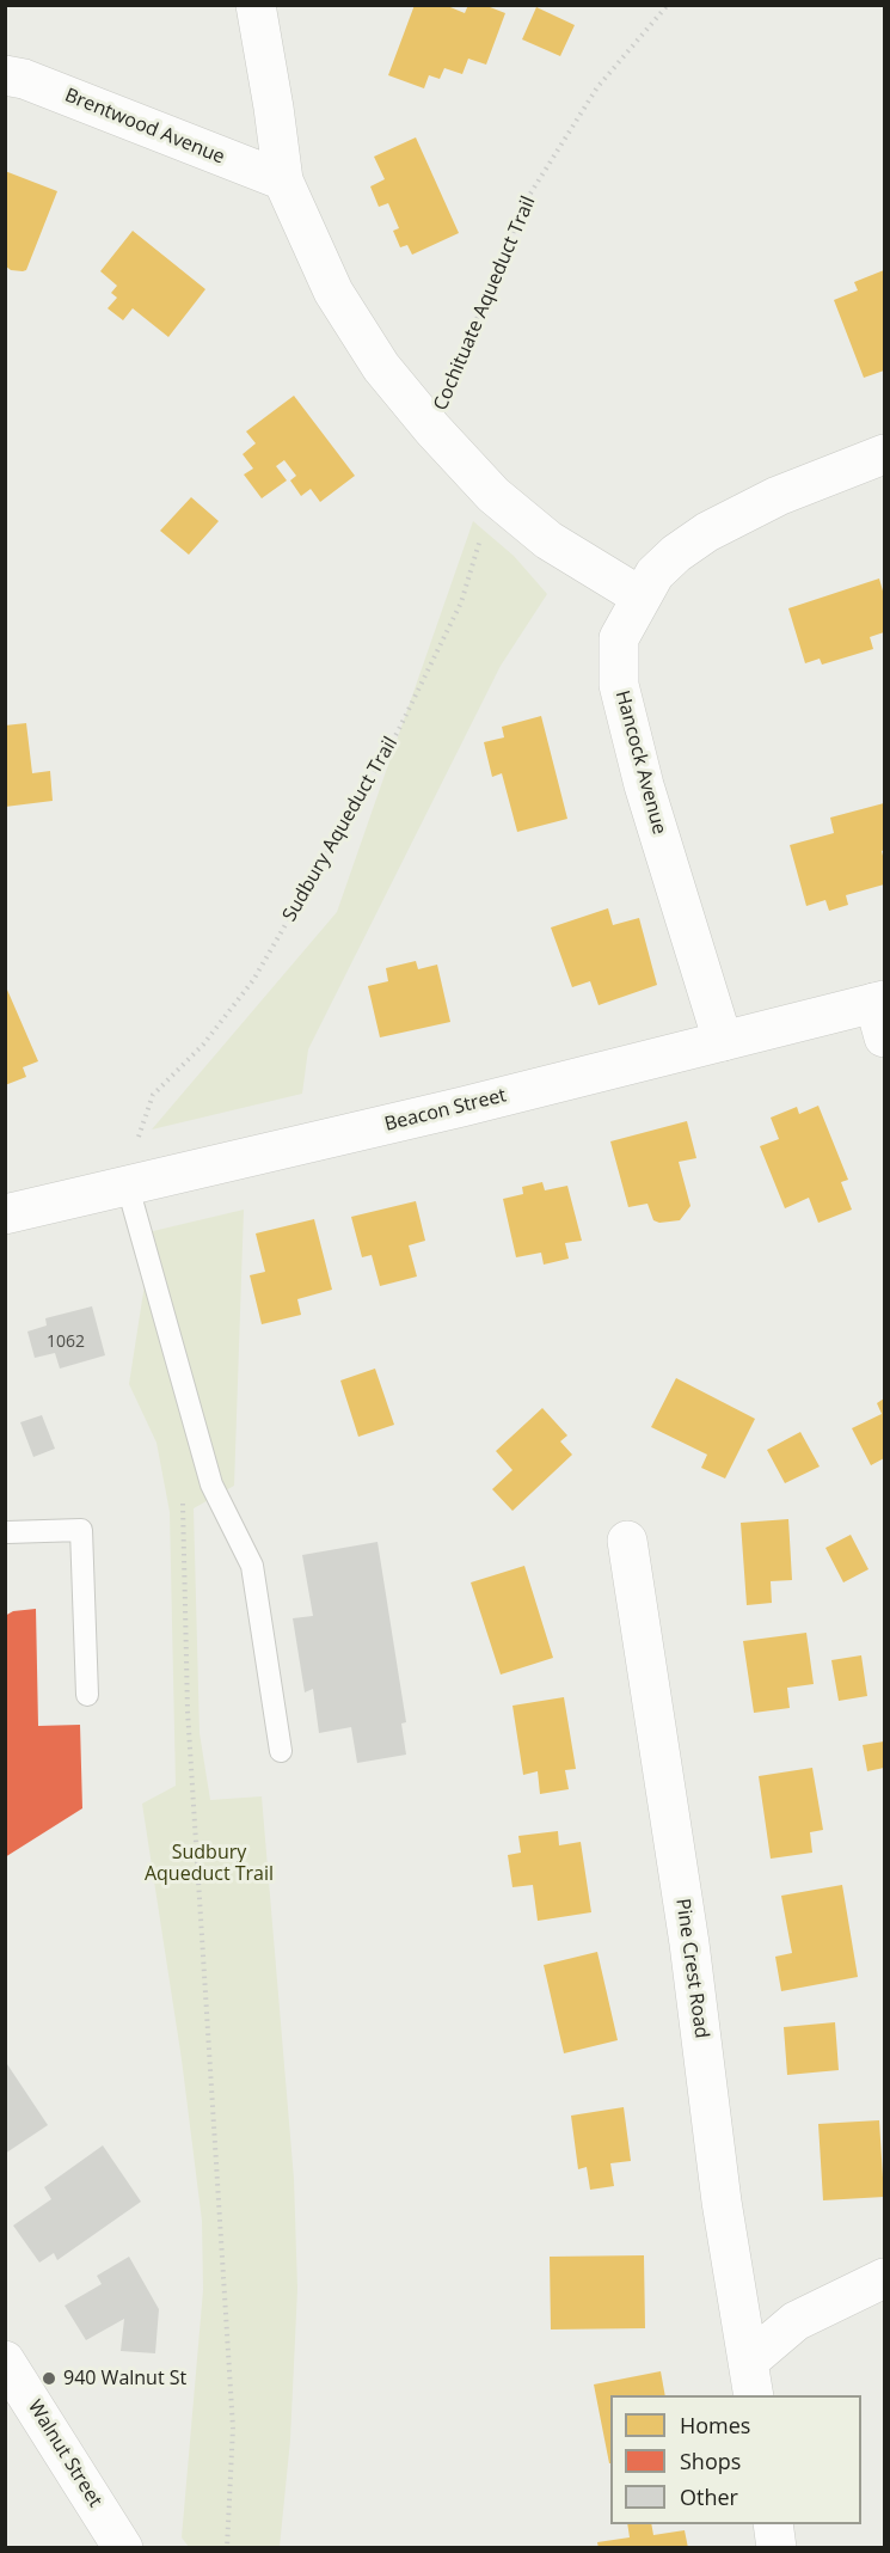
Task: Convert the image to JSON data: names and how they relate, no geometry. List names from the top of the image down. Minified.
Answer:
{"streets":{"street":["Brentwood Avenue","Hancock Avenue","Beacon Street","Pine Crest Road","Walnut Street"],"path":["Cochituate Aqueduct Trail","Sudbury Aqueduct Trail"]},"crossings":[["Hancock Avenue","Beacon Street"]],"parks":["Sudbury Aqueduct Trail"],"places":["940 Walnut St"],"house_numbers":["1062"],"legend":["Homes","Shops","Other"]}
